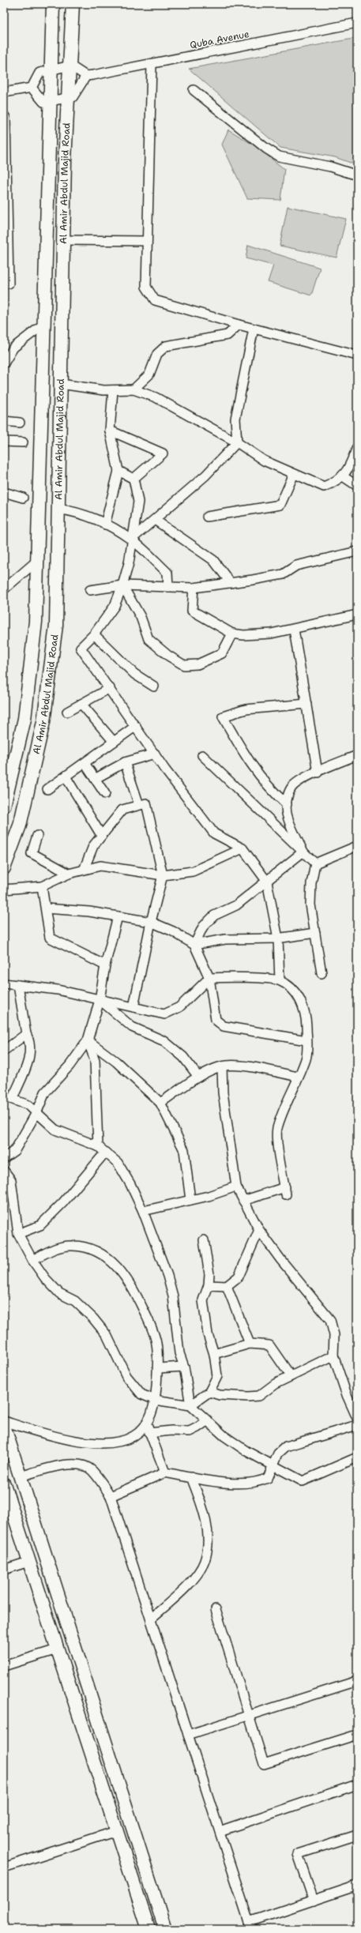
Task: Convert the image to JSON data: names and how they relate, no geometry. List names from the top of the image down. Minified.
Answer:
{"streets":{"main road":["Al Amir Abdul Majid Road"],"street":["Quba Avenue"]}}
